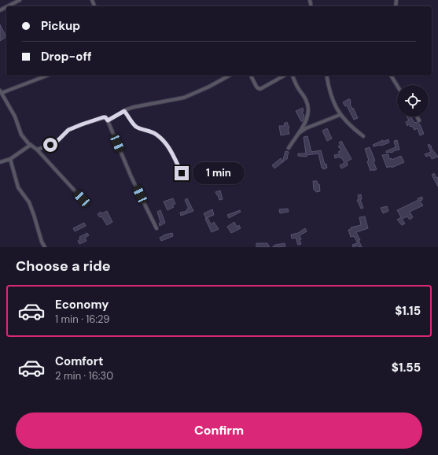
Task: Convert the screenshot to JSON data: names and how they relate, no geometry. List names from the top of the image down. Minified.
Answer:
{"page":{"banner":["Pickup","Drop-off"],"bubble":"1 min","heading":"Choose a ride","list":[{"name":"Economy","note":"1 min · 16:29","value":"$1.15"},{"name":"Comfort","note":"2 min · 16:30","value":"$1.55"}],"buttons":"Confirm"}}
